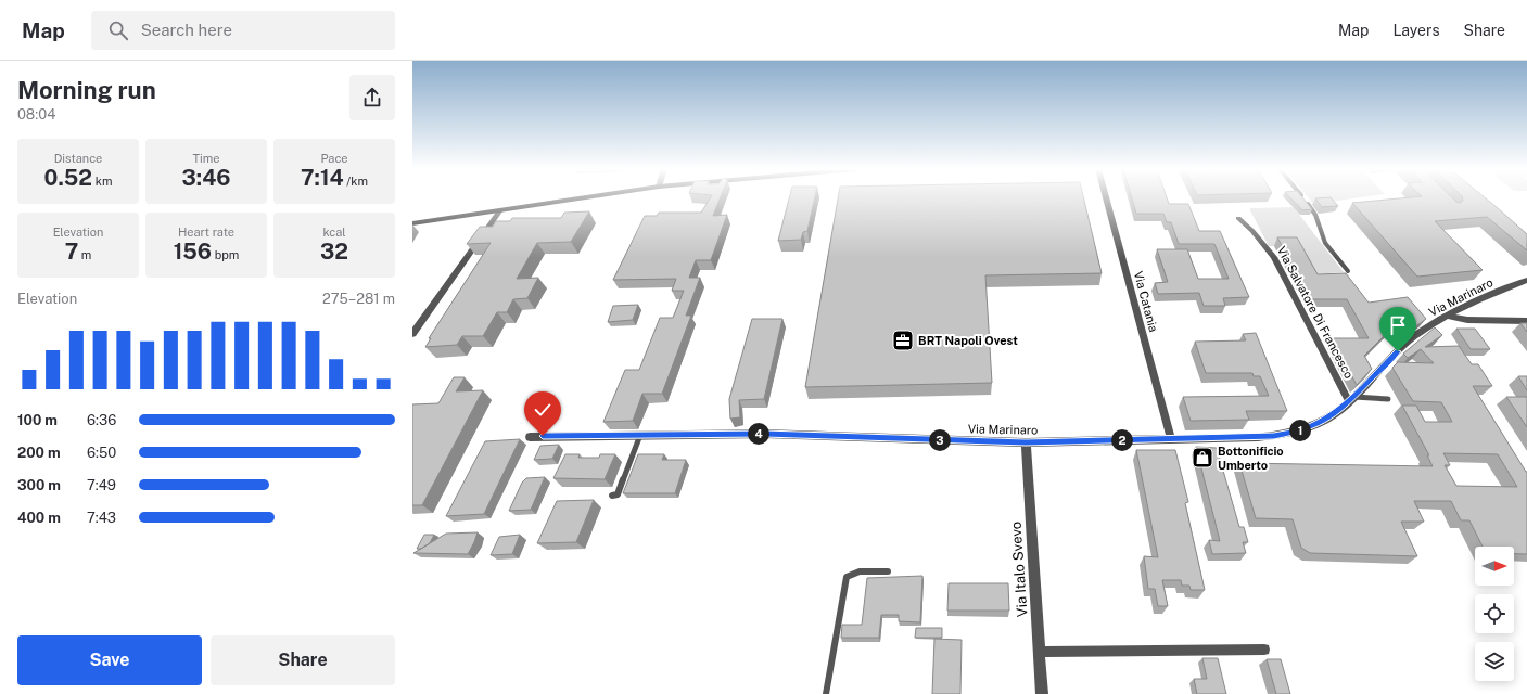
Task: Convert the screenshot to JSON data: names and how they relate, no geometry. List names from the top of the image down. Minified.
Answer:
{"streets":{"street":["Via Marinaro","Via Catania","Via Salvatore Di Francesco","Via Italo Svevo"]},"crossings":[["Via Marinaro","Via Catania"],["Via Marinaro","Via Salvatore Di Francesco"],["Via Marinaro","Via Italo Svevo"]],"places":{"office":["BRT Napoli Ovest"],"shop":["Bottonificio Umberto"]},"north":"right","page":{"header":"Map","search":"Search here","nav":["Map","Layers","Share"],"heading":["Morning run","08:04"],"stats":[["Distance","0.52 km"],["Time","3:46"],["Pace","7:14 /km"],["Elevation","7 m"],["Heart rate","156 bpm"],["kcal","32"]],"chart":["Elevation","275–281 m"],"list":[{"name":"100 m","note":"6:36"},{"name":"200 m","note":"6:50"},{"name":"300 m","note":"7:49"},{"name":"400 m","note":"7:43"}],"pins":["1","4","2","3"],"buttons":["Save","Share"]}}
